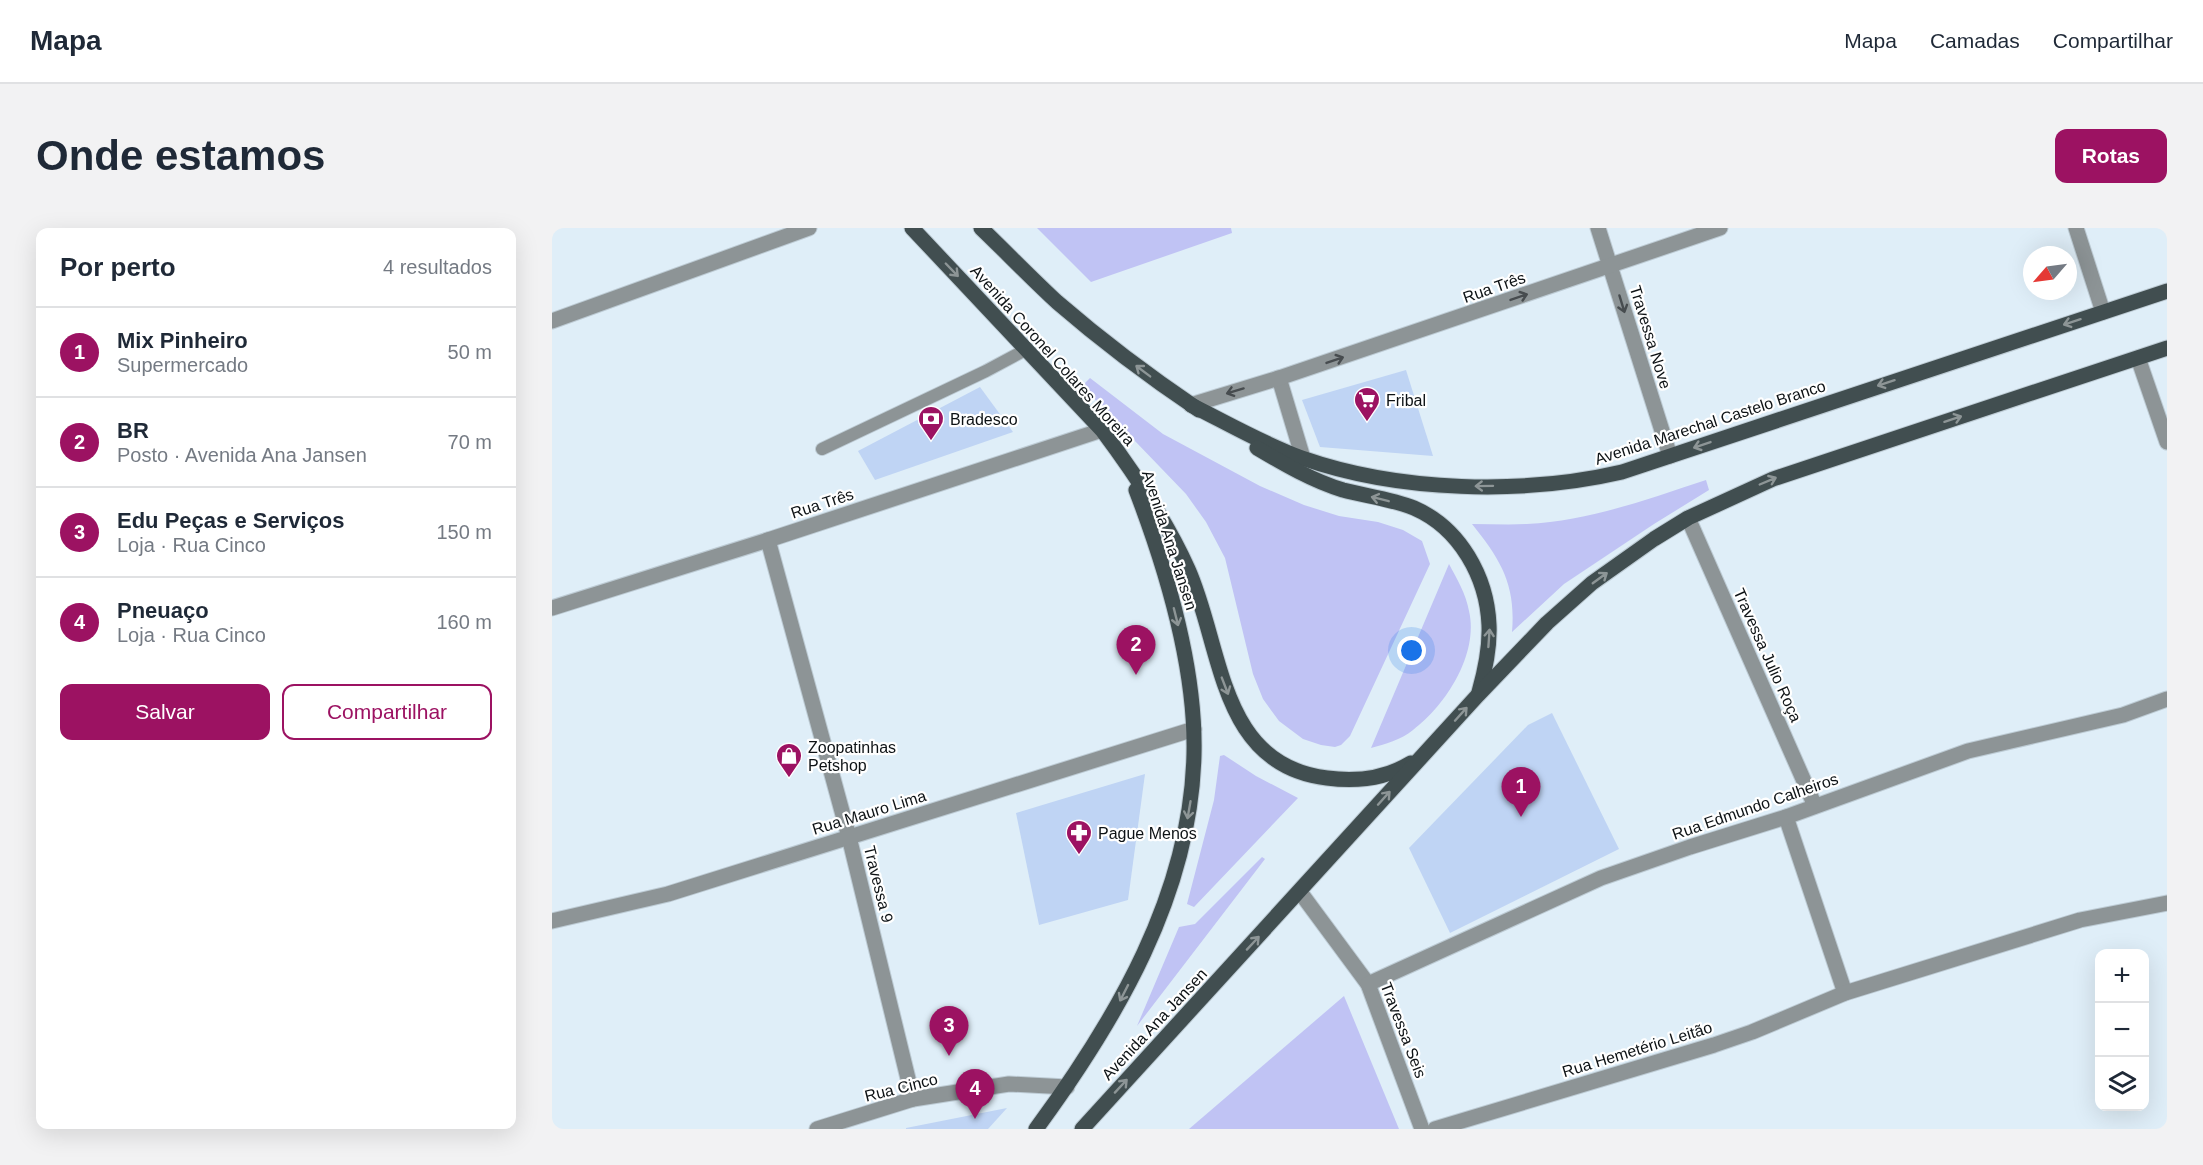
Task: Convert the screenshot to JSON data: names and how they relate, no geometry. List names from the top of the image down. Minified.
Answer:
{"streets":{"main road":["Avenida Coronel Colares Moreira","Avenida Marechal Castelo Branco","Avenida Ana Jansen"],"street":["Rua Três","Travessa Nove","Travessa Julio Roça","Rua Edmundo Calheiros","Rua Mauro Lima","Travessa 9","Travessa Seis","Rua Hemetério Leitão","Rua Cinco"]},"crossings":[["Rua Três","Travessa Nove"],["Rua Três","Avenida Coronel Colares Moreira"],["Rua Três","Avenida Marechal Castelo Branco"],["Rua Três","Travessa 9"],["Travessa Nove","Avenida Marechal Castelo Branco"],["Avenida Coronel Colares Moreira","Avenida Marechal Castelo Branco"],["Avenida Coronel Colares Moreira","Avenida Ana Jansen"],["Avenida Ana Jansen","Rua Mauro Lima"],["Avenida Ana Jansen","Travessa Seis"],["Avenida Ana Jansen","Rua Cinco"],["Travessa Julio Roça","Rua Edmundo Calheiros"],["Rua Edmundo Calheiros","Travessa Seis"],["Rua Mauro Lima","Travessa 9"],["Travessa 9","Rua Cinco"]],"one_way":["Travessa Nove"],"places":{"supermarket":["Fribal"],"bank":["Bradesco"],"shop":["Zoopatinhas Petshop"],"pharmacy":["Pague Menos"]},"north":"bottom left","page":{"header":"Mapa","nav":["Mapa","Camadas","Compartilhar"],"buttons":["Rotas",["Salvar","Compartilhar"]],"title":"Onde estamos","heading":["Por perto","4 resultados"],"list":[{"mark":"1","name":"Mix Pinheiro","note":"Supermercado","value":"50 m"},{"mark":"2","name":"BR","note":"Posto · Avenida Ana Jansen","value":"70 m"},{"mark":"3","name":"Edu Peças e Serviços","note":"Loja · Rua Cinco","value":"150 m"},{"mark":"4","name":"Pneuaço","note":"Loja · Rua Cinco","value":"160 m"}],"pins":["2","1","3","4"],"map_buttons":["+","−"]}}
